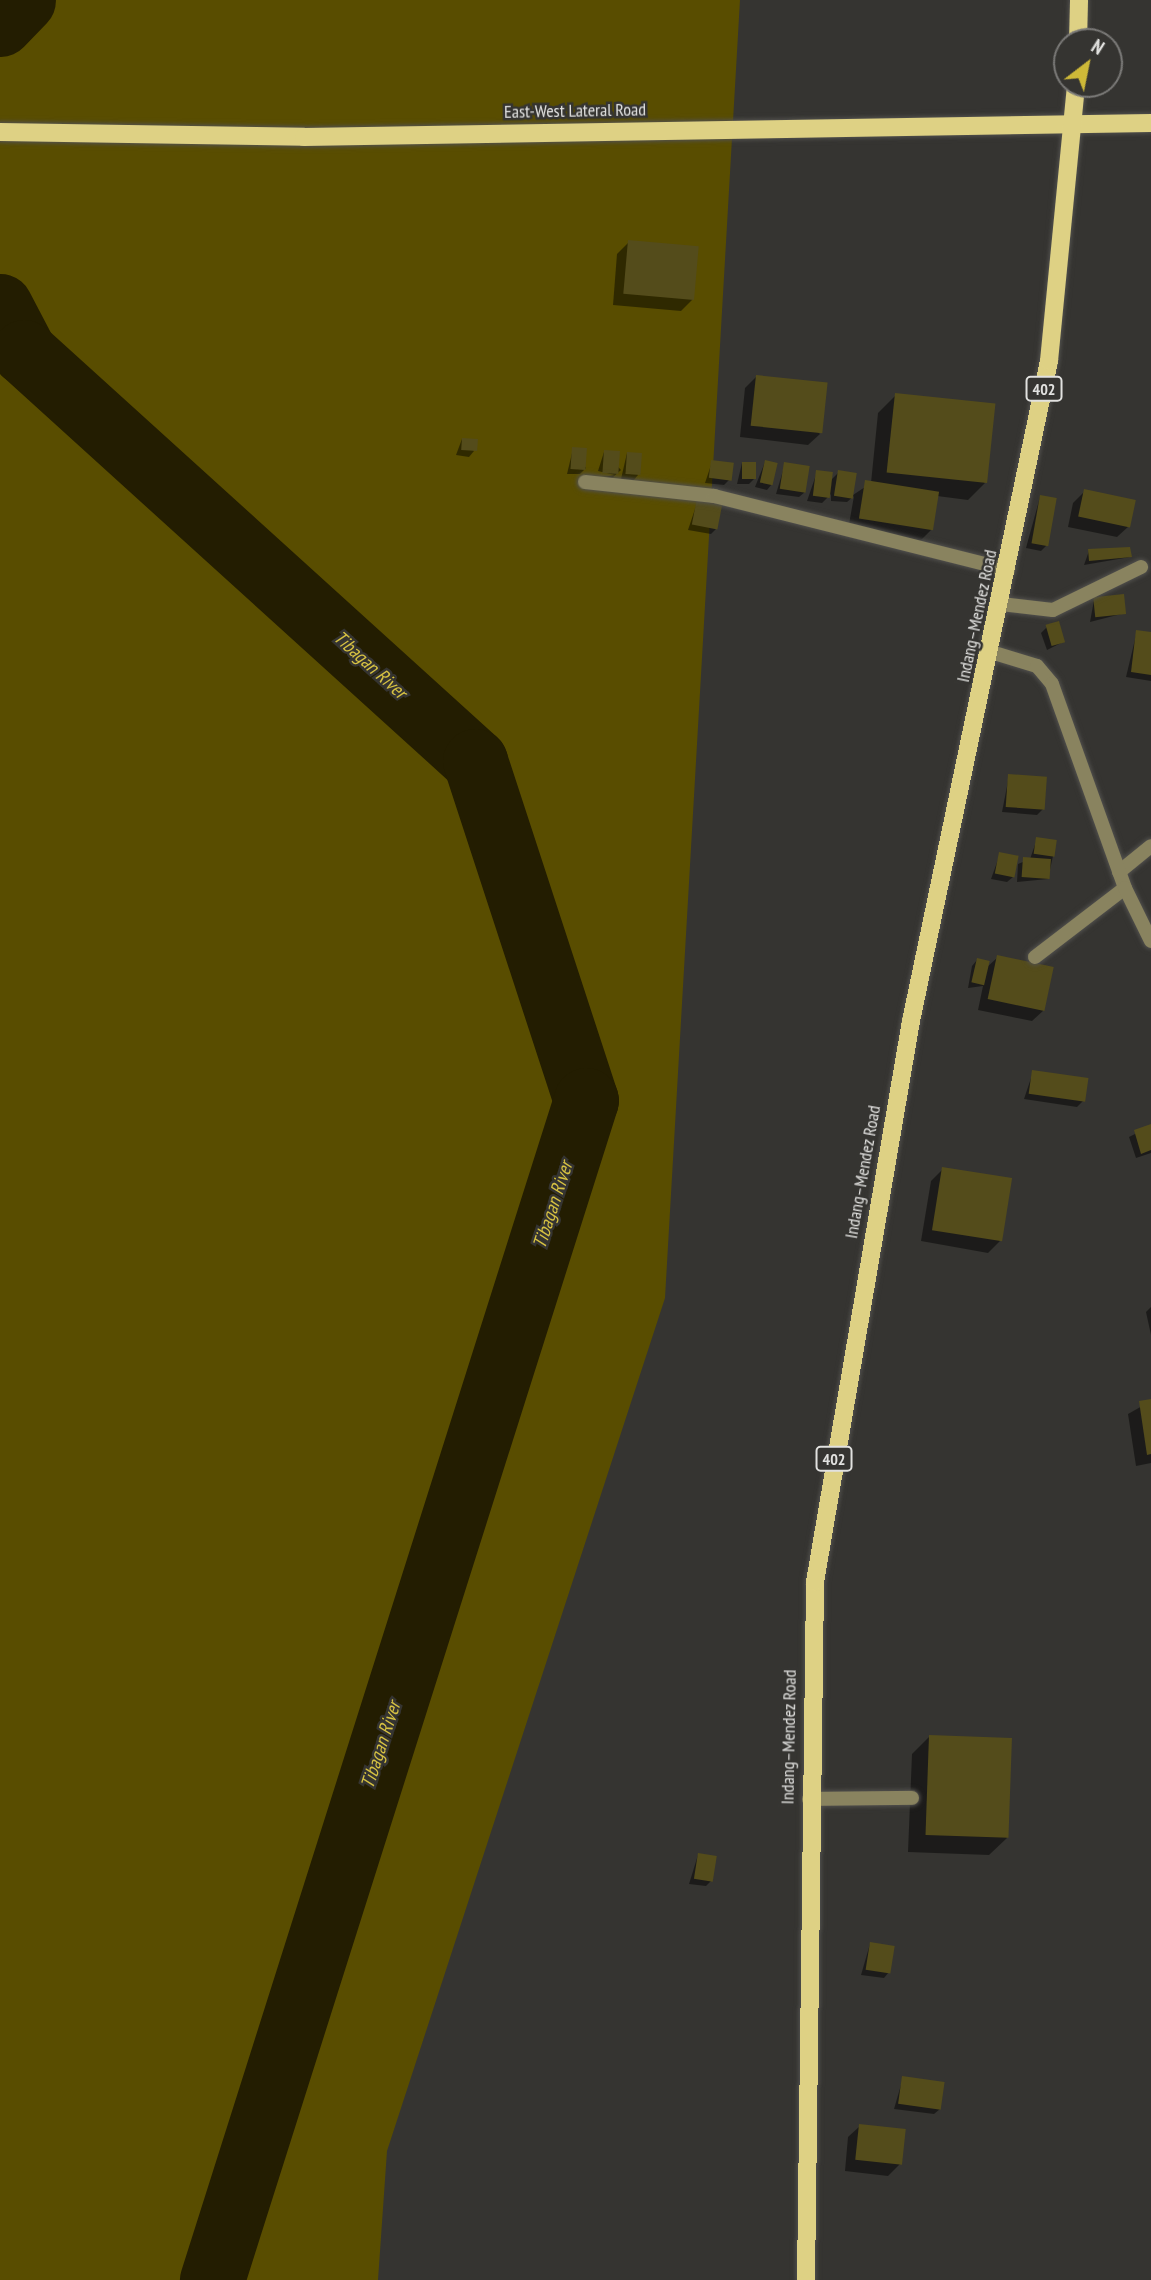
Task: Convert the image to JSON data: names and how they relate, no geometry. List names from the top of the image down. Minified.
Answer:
{"streets":{"main road":["East-West Lateral Road","402","Indang–Mendez Road"]},"crossings":[["East-West Lateral Road","Indang–Mendez Road"]],"water":["Tibagan River"],"north":"top right"}
